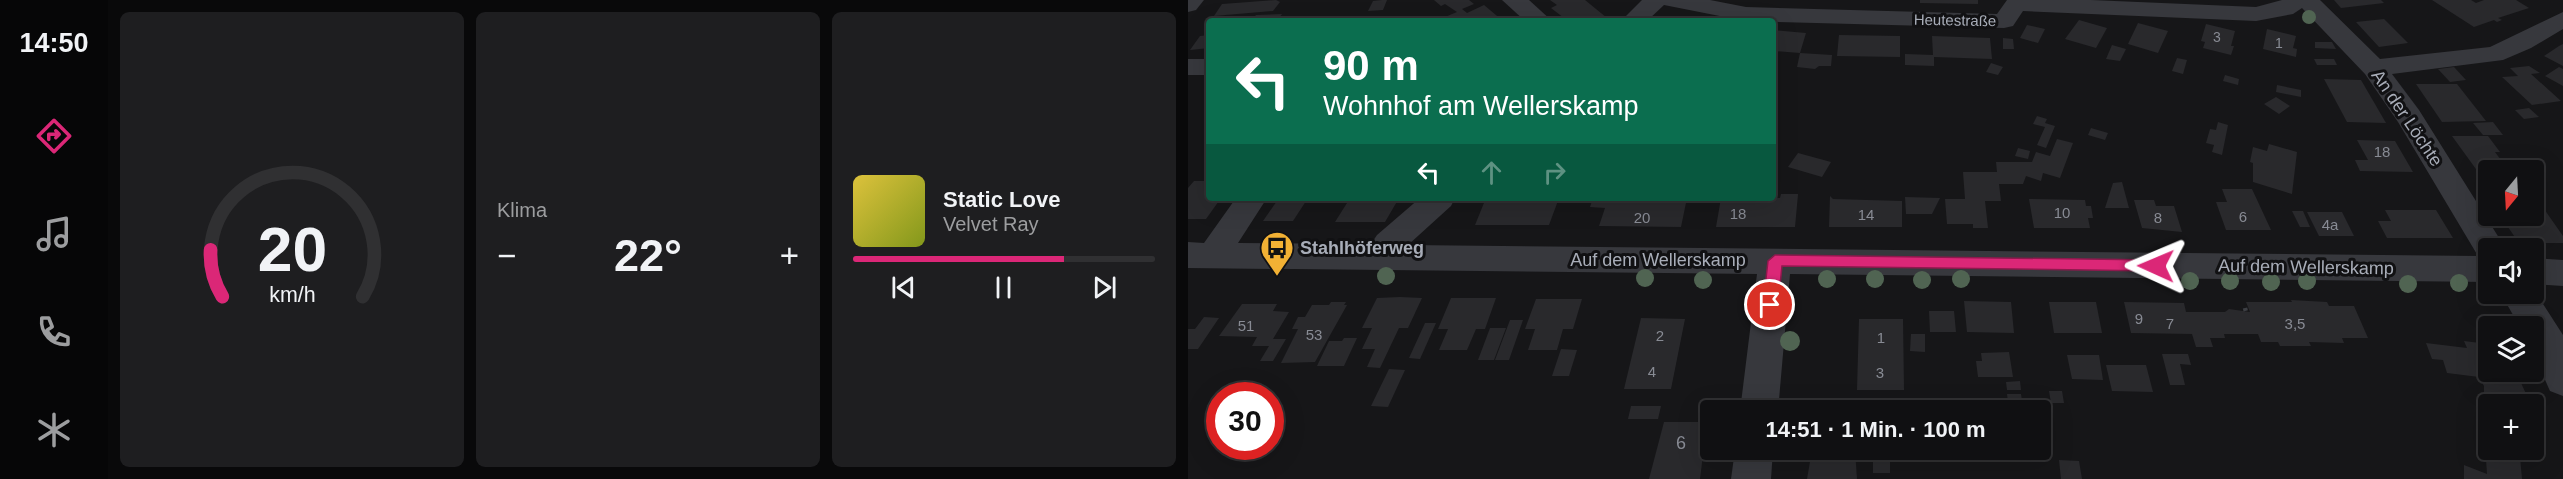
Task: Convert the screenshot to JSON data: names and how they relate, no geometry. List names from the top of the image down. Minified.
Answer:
{"streets":{"street":["Heutestraße","An der Löchte","Auf dem Wellerskamp"]},"places":{"bus stop":["Stahlhöferweg"]},"house_numbers":["3","1","18","10","18","14","6","20","8","4a","9","7","3,5","51","53","2","1","4","3","6"],"north":"bottom","page":{"tabs":"14:50","tile":"Klima","turn":["90 m","Wohnhof am Wellerskamp"],"map_buttons":"+","song":["Static Love","Velvet Ray"],"heat":["−","22°","+"],"limit":"30","trip":"14:51 · 1 Min. · 100 m","gauge":["20","km/h"]}}
